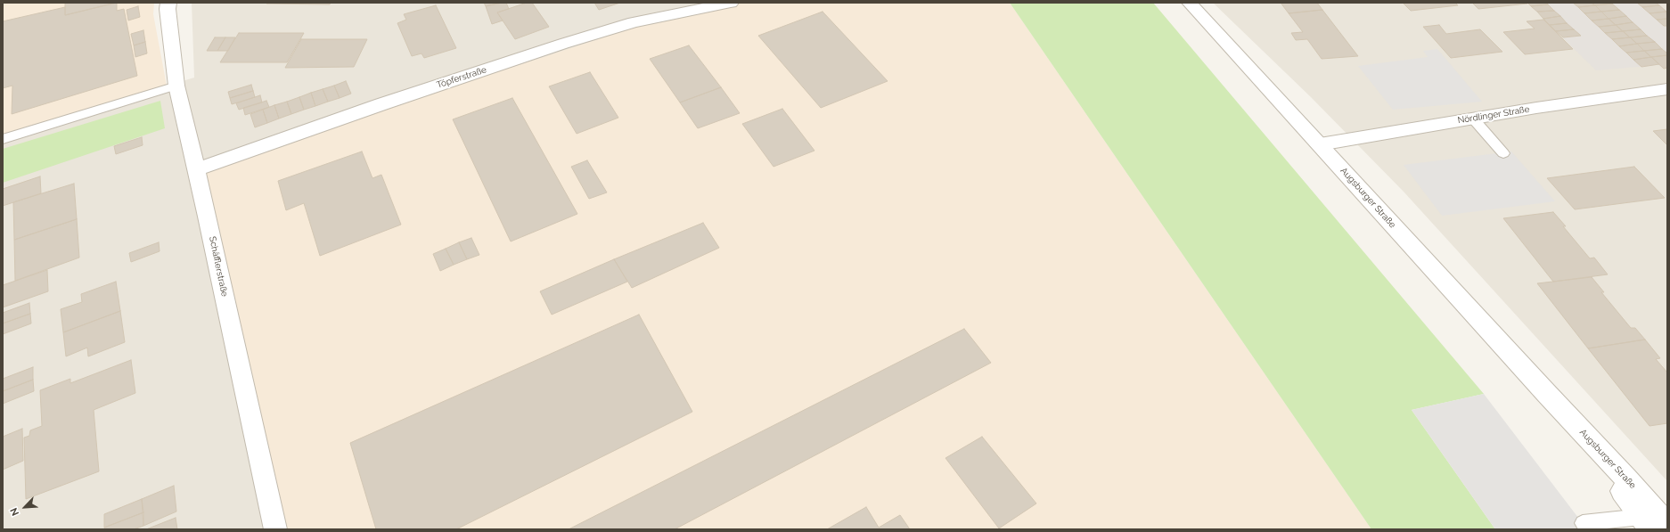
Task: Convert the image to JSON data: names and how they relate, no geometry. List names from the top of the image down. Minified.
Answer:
{"streets":{"street":["Töpferstraße","Nördlinger Straße","Augsburger Straße","Schäfflerstraße"]},"crossings":[["Töpferstraße","Schäfflerstraße"],["Nördlinger Straße","Augsburger Straße"]],"north":"bottom left"}
